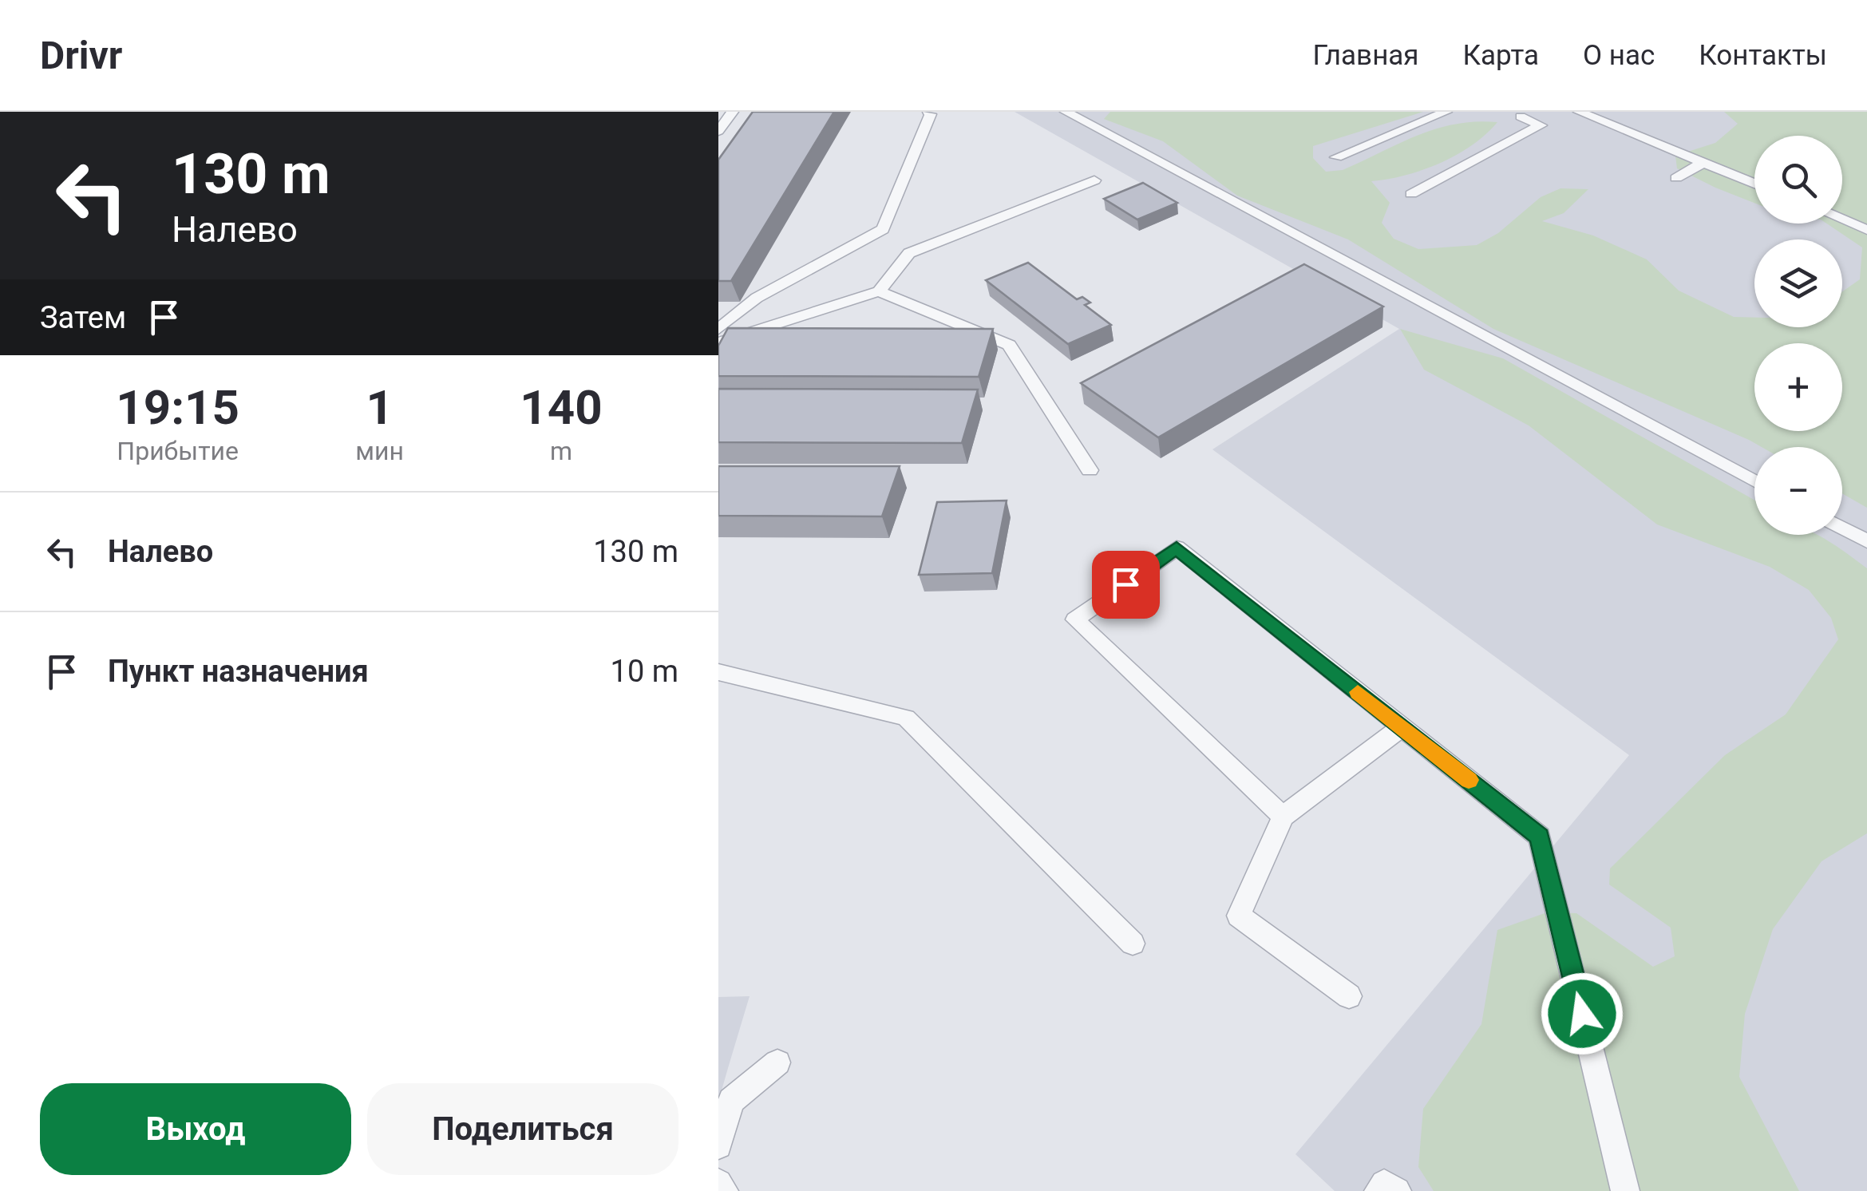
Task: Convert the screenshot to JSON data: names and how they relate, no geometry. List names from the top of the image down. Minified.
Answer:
{"page":{"header":"Drivr","nav":["Главная","Карта","О нас","Контакты"],"turn":["130 m","Налево"],"map_buttons":["+","−"],"then":"Затем","eta":["19:15","Прибытие","1","мин","140","m"],"list":[{"name":"Налево","value":"130 m"},{"name":"Пункт назначения","value":"10 m"}],"buttons":["Выход","Поделиться"]}}
